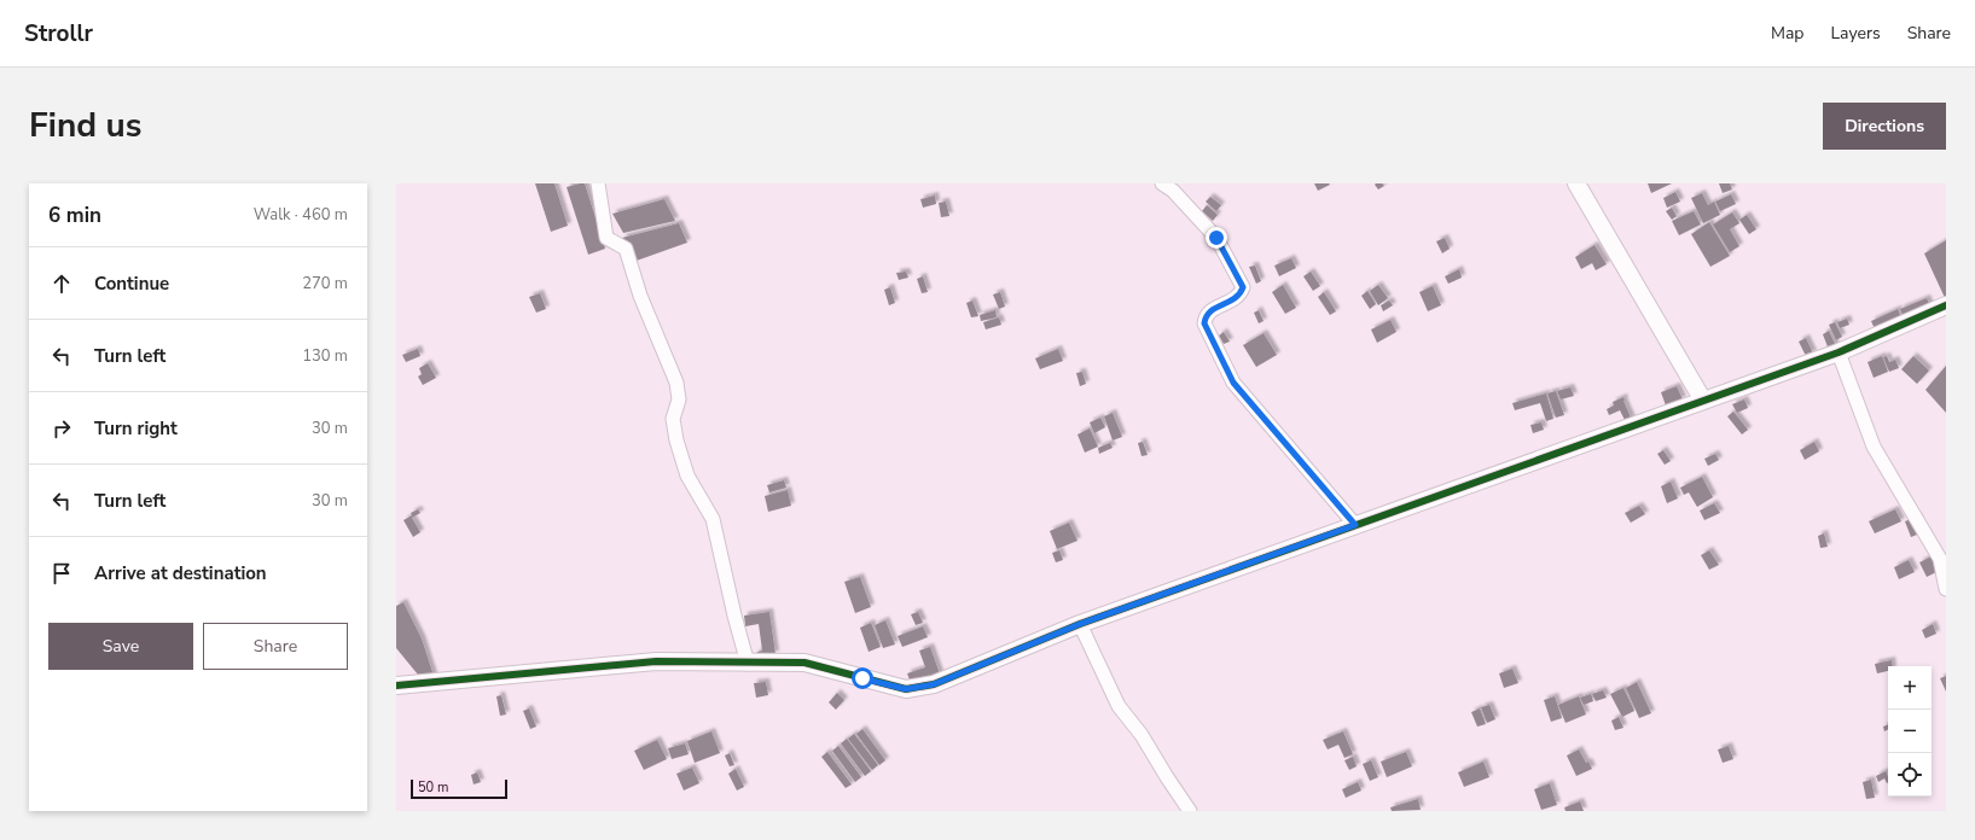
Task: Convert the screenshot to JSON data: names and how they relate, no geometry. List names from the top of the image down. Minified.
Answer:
{"scale_bar":"50 m","page":{"header":"Strollr","nav":["Map","Layers","Share"],"title":"Find us","buttons":["Directions",["Save","Share"]],"heading":["6 min","Walk · 460 m"],"list":[["Continue","270 m"],["Turn left","130 m"],["Turn right","30 m"],["Turn left","30 m"],"Arrive at destination"],"map_buttons":["+","−"],"scale":"50 m"}}
